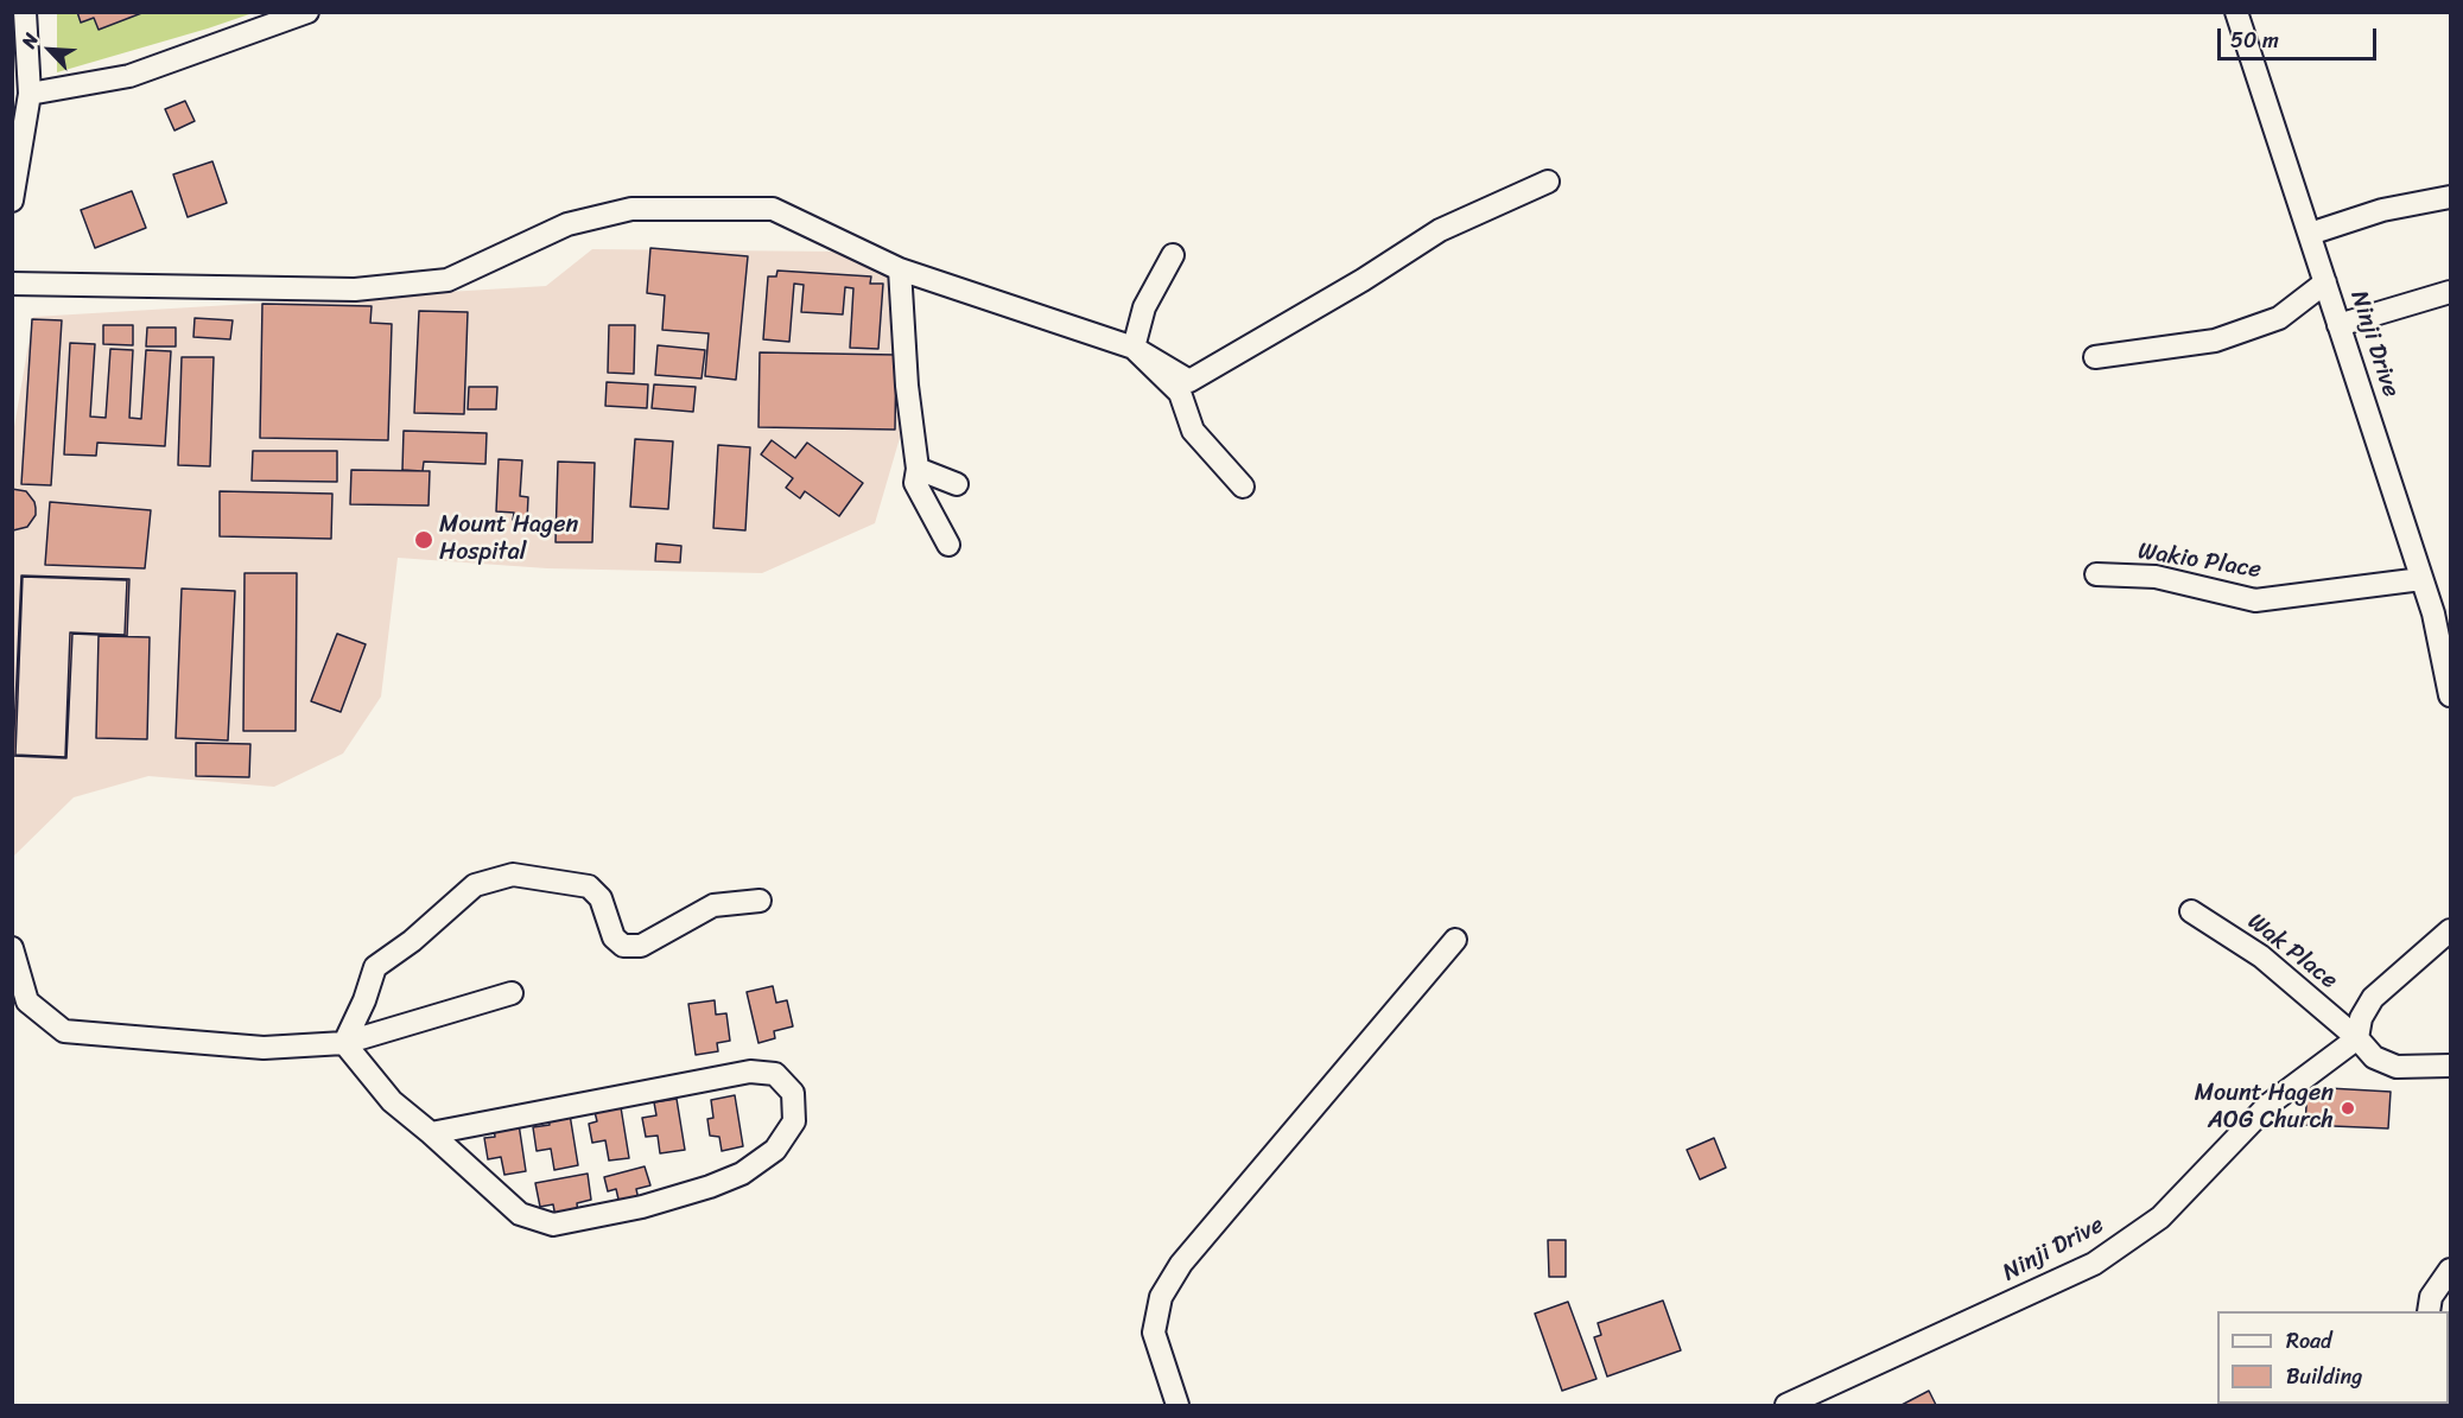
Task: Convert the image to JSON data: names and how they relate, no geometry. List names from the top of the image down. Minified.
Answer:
{"streets":{"street":["Ninji Drive","Wakio Place","Wak Place"]},"crossings":[["Ninji Drive","Wakio Place"],["Ninji Drive","Wak Place"]],"places":["Mount Hagen Hospital","Mount Hagen AOG Church"],"legend":["Road","Building"],"scale_bar":"50 m","north":"top left"}
